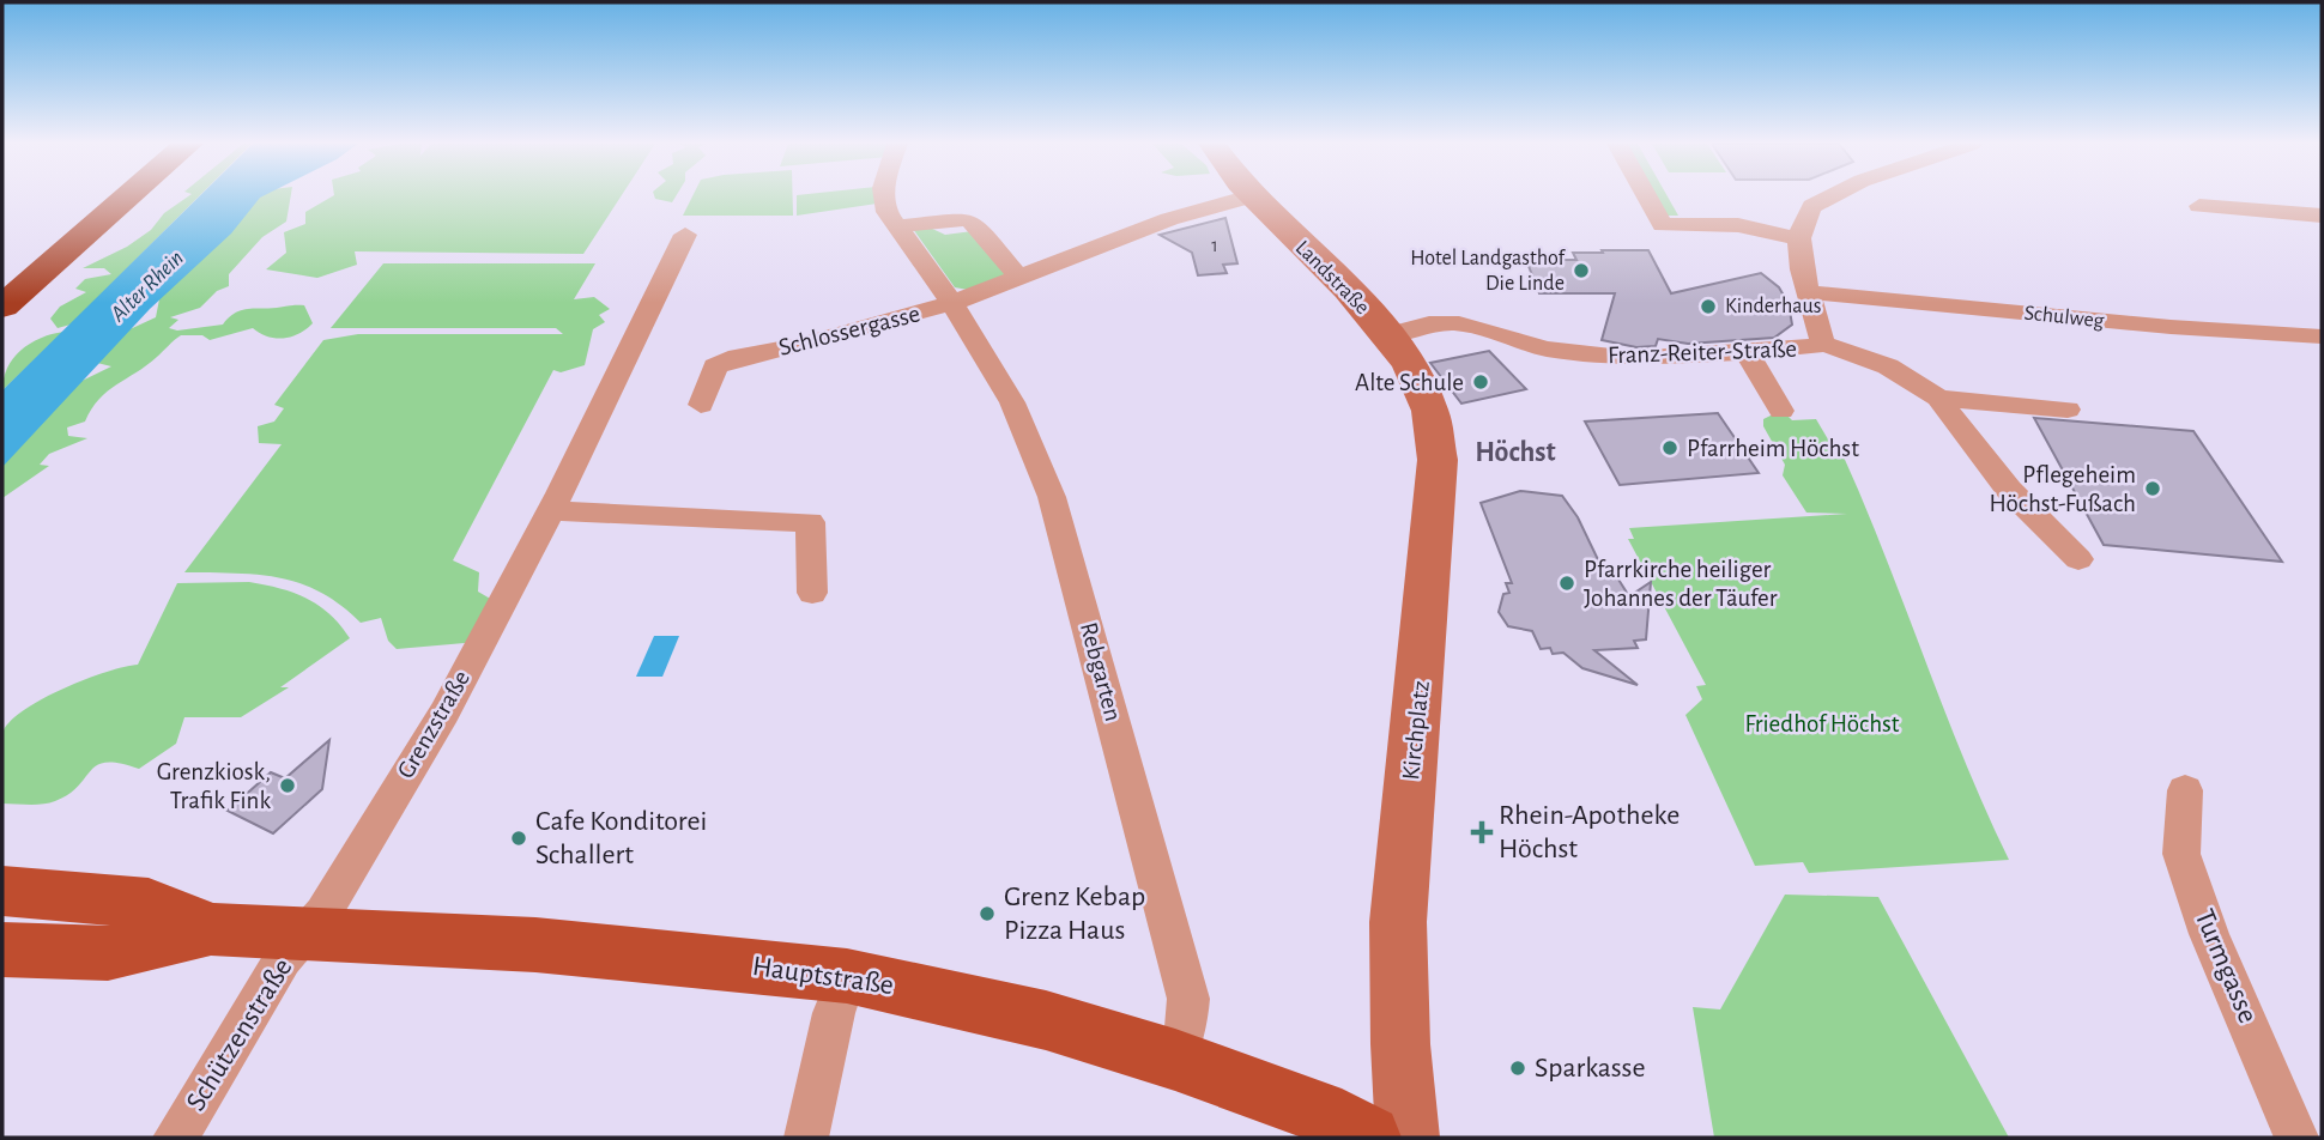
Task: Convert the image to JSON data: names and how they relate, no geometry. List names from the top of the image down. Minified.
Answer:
{"streets":{"main road":["Landstraße","Kirchplatz","Hauptstraße"],"street":["Schulweg","Schlossergasse","Franz-Reiter-Straße","Rebgarten","Grenzstraße","Turmgasse","Schützenstraße"]},"crossings":[["Landstraße","Franz-Reiter-Straße"],["Landstraße","Kirchplatz"],["Schulweg","Franz-Reiter-Straße"],["Schlossergasse","Rebgarten"],["Franz-Reiter-Straße","Kirchplatz"],["Rebgarten","Hauptstraße"],["Grenzstraße","Hauptstraße"],["Grenzstraße","Schützenstraße"],["Hauptstraße","Schützenstraße"]],"districts":["Höchst"],"water":["Alter Rhein"],"parks":["Friedhof Höchst"],"places":{"other":["Hotel Landgasthof Die Linde","Kinderhaus","Alte Schule","Pfarrheim Höchst","Pflegeheim Höchst-Fußach","Pfarrkirche heiliger Johannes der Täufer","Grenzkiosk, Trafik Fink","Cafe Konditorei Schallert","Grenz Kebap Pizza Haus","Sparkasse"],"health":["Rhein-Apotheke Höchst"]},"house_numbers":["1"]}
